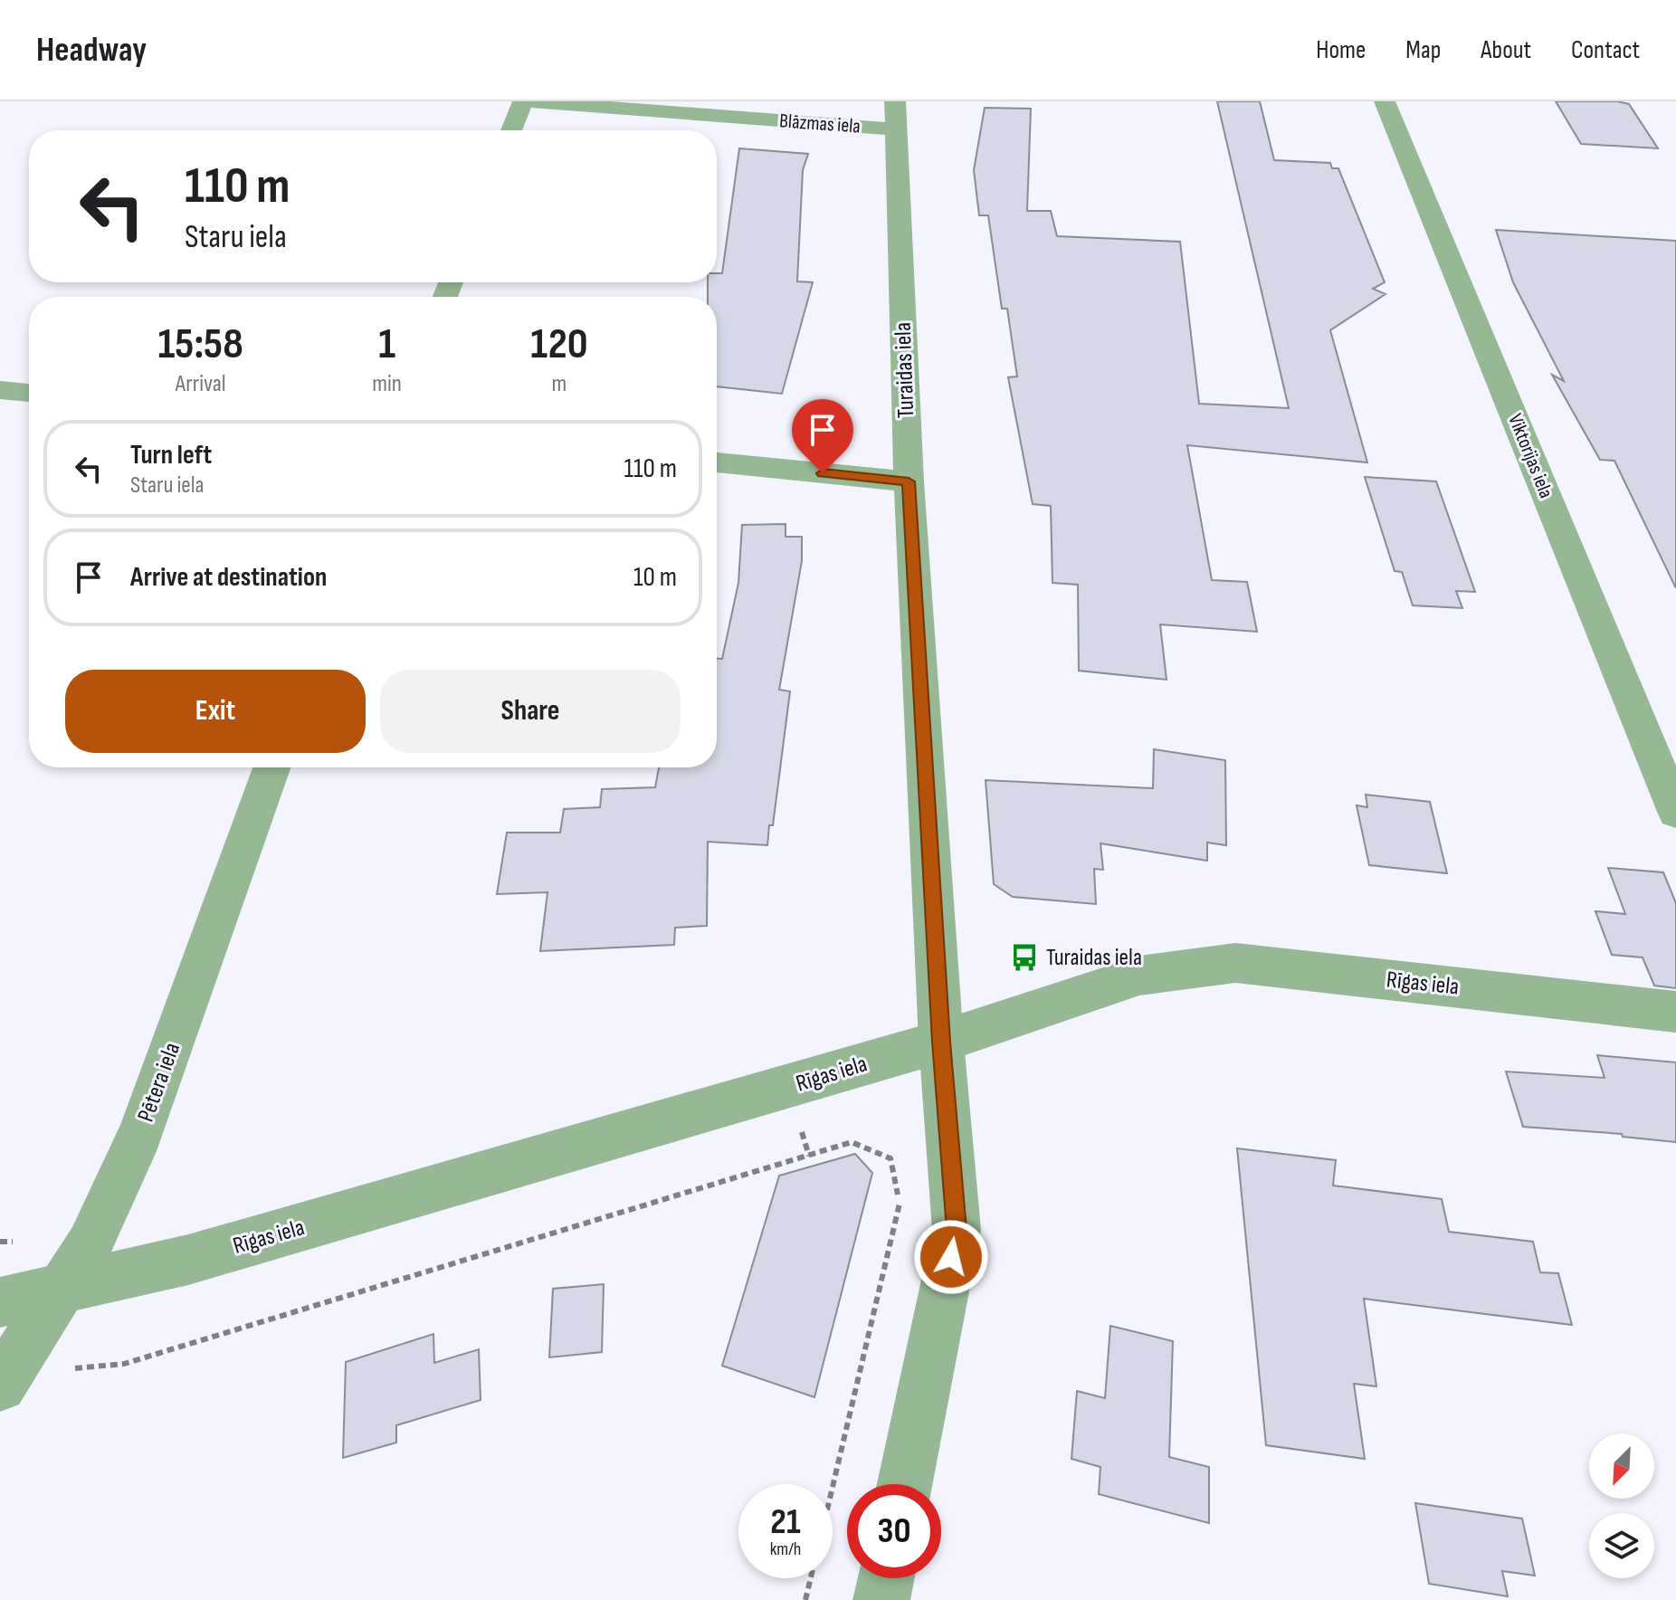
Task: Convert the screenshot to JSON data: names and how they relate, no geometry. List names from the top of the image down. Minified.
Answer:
{"streets":{"street":["Blāzmas iela","Turaidas iela","Viktorijas iela","Rīgas iela","Pētera iela"]},"crossings":[["Blāzmas iela","Turaidas iela"],["Turaidas iela","Rīgas iela"],["Rīgas iela","Pētera iela"]],"places":{"bus stop":["Turaidas iela"]},"north":"bottom left","page":{"header":"Headway","nav":["Home","Map","About","Contact"],"turn":["110 m","Staru iela"],"eta":["15:58","Arrival","1","min","120","m"],"list":[{"name":"Turn left","note":"Staru iela","value":"110 m"},{"name":"Arrive at destination","value":"10 m"}],"buttons":["Exit","Share"],"speed":"21 km/h","limit":"30"}}
